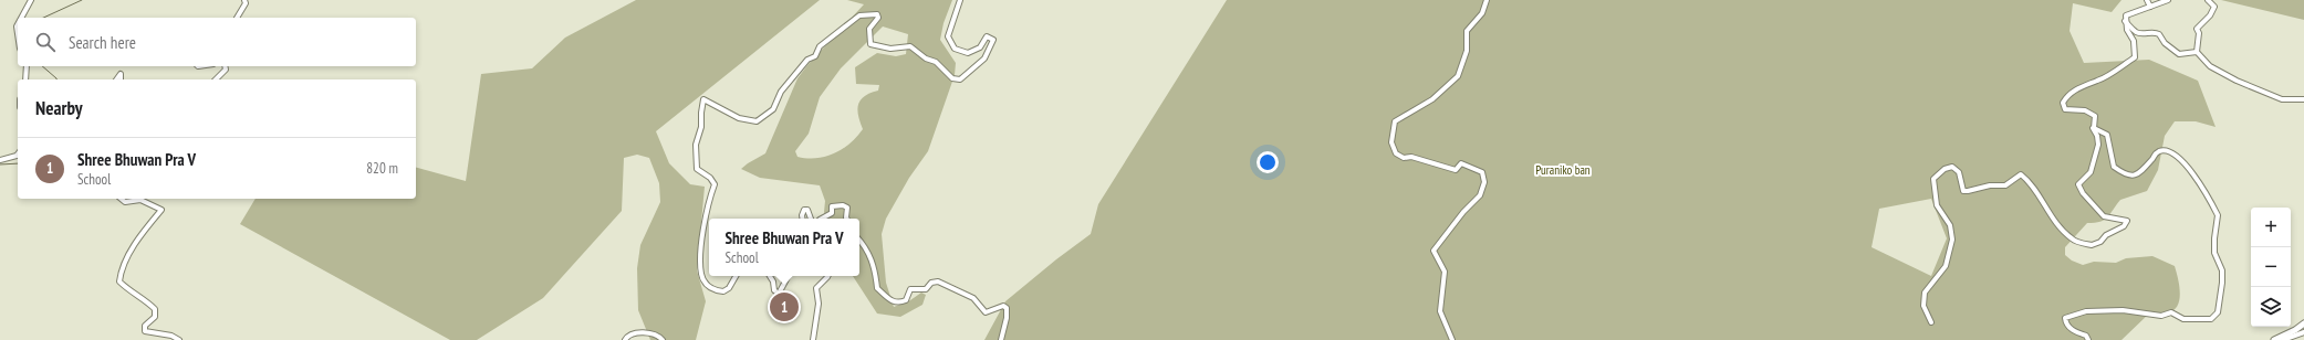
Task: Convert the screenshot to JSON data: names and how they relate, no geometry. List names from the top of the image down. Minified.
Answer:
{"parks":["Puraniko ban"],"page":{"search":"Search here","heading":"Nearby","list":[{"mark":"1","name":"Shree Bhuwan Pra V","note":"School","value":"820 m"}],"map_buttons":["+","−"],"popup":["Shree Bhuwan Pra V","School"],"pins":"1"}}
